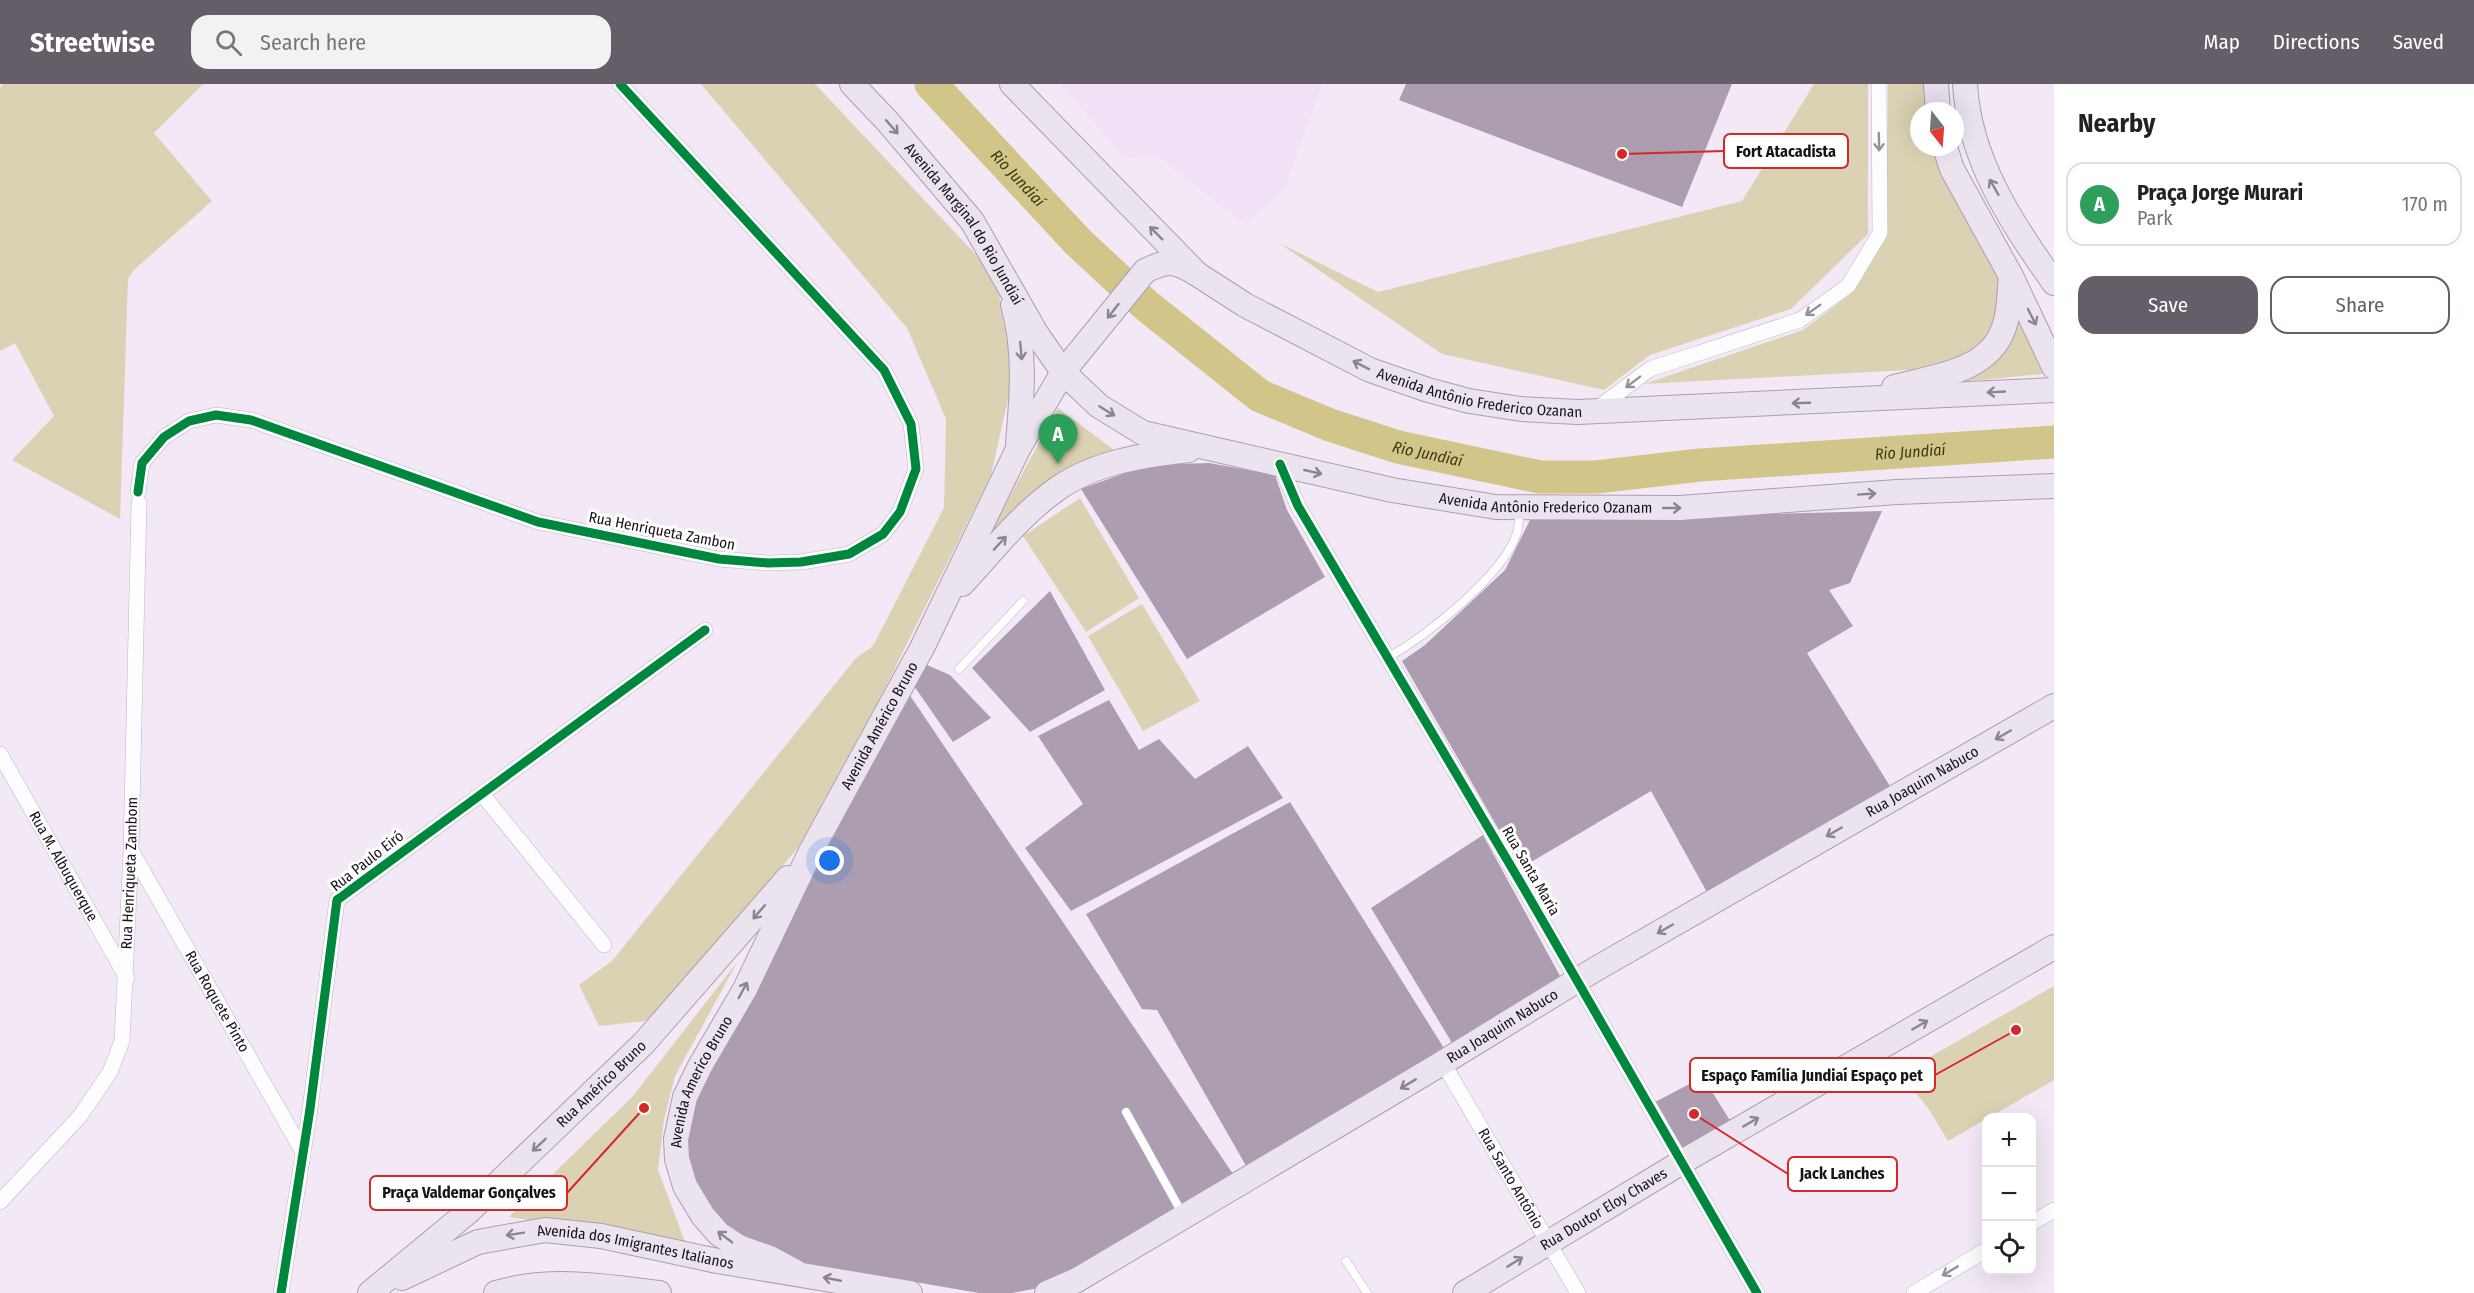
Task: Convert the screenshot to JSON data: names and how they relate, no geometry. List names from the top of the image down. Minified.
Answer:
{"streets":{"main road":["Avenida Marginal do Rio Jundiaí","Avenida Antônio Frederico Ozanan","Avenida Antônio Frederico Ozanam","Avenida Américo Bruno","Rua Joaquim Nabuco","Avenida Americo Bruno","Rua Américo Bruno","Rua Doutor Eloy Chaves","Avenida dos Imigrantes Italianos"],"street":["Rua Henriqueta Zambon","Rua Paulo Eiró","Rua M. Albuquerque","Rua Santa Maria","Rua Henriqueta Zambom","Rua Roquete Pinto","Rua Santo Antônio"]},"crossings":[["Avenida Marginal do Rio Jundiaí","Avenida Antônio Frederico Ozanam"],["Avenida Antônio Frederico Ozanam","Rua Santa Maria"],["Rua Henriqueta Zambon","Rua Henriqueta Zambom"],["Avenida Américo Bruno","Avenida Americo Bruno"],["Avenida Américo Bruno","Rua Américo Bruno"],["Rua Joaquim Nabuco","Rua Santa Maria"],["Rua Joaquim Nabuco","Rua Santo Antônio"],["Rua Paulo Eiró","Rua Roquete Pinto"],["Rua M. Albuquerque","Rua Henriqueta Zambom"],["Rua Santa Maria","Rua Doutor Eloy Chaves"],["Rua Henriqueta Zambom","Rua Roquete Pinto"],["Avenida Americo Bruno","Rua Américo Bruno"],["Avenida Americo Bruno","Avenida dos Imigrantes Italianos"],["Rua Américo Bruno","Avenida dos Imigrantes Italianos"],["Rua Santo Antônio","Rua Doutor Eloy Chaves"]],"one_way":["Avenida Marginal do Rio Jundiaí","Avenida Antônio Frederico Ozanan","Avenida Antônio Frederico Ozanam","Rua Joaquim Nabuco","Avenida Americo Bruno","Rua Américo Bruno","Rua Doutor Eloy Chaves","Avenida dos Imigrantes Italianos"],"water":["Rio Jundiaí"],"places":["Fort Atacadista","Espaço Família Jundiaí Espaço pet","Praça Valdemar Gonçalves","Jack Lanches"],"north":"bottom","page":{"header":"Streetwise","search":"Search here","nav":["Map","Directions","Saved"],"heading":"Nearby","list":[{"mark":"A","name":"Praça Jorge Murari","note":"Park","value":"170 m"}],"buttons":["Save","Share"],"pins":"A","map_buttons":["+","−"]}}
